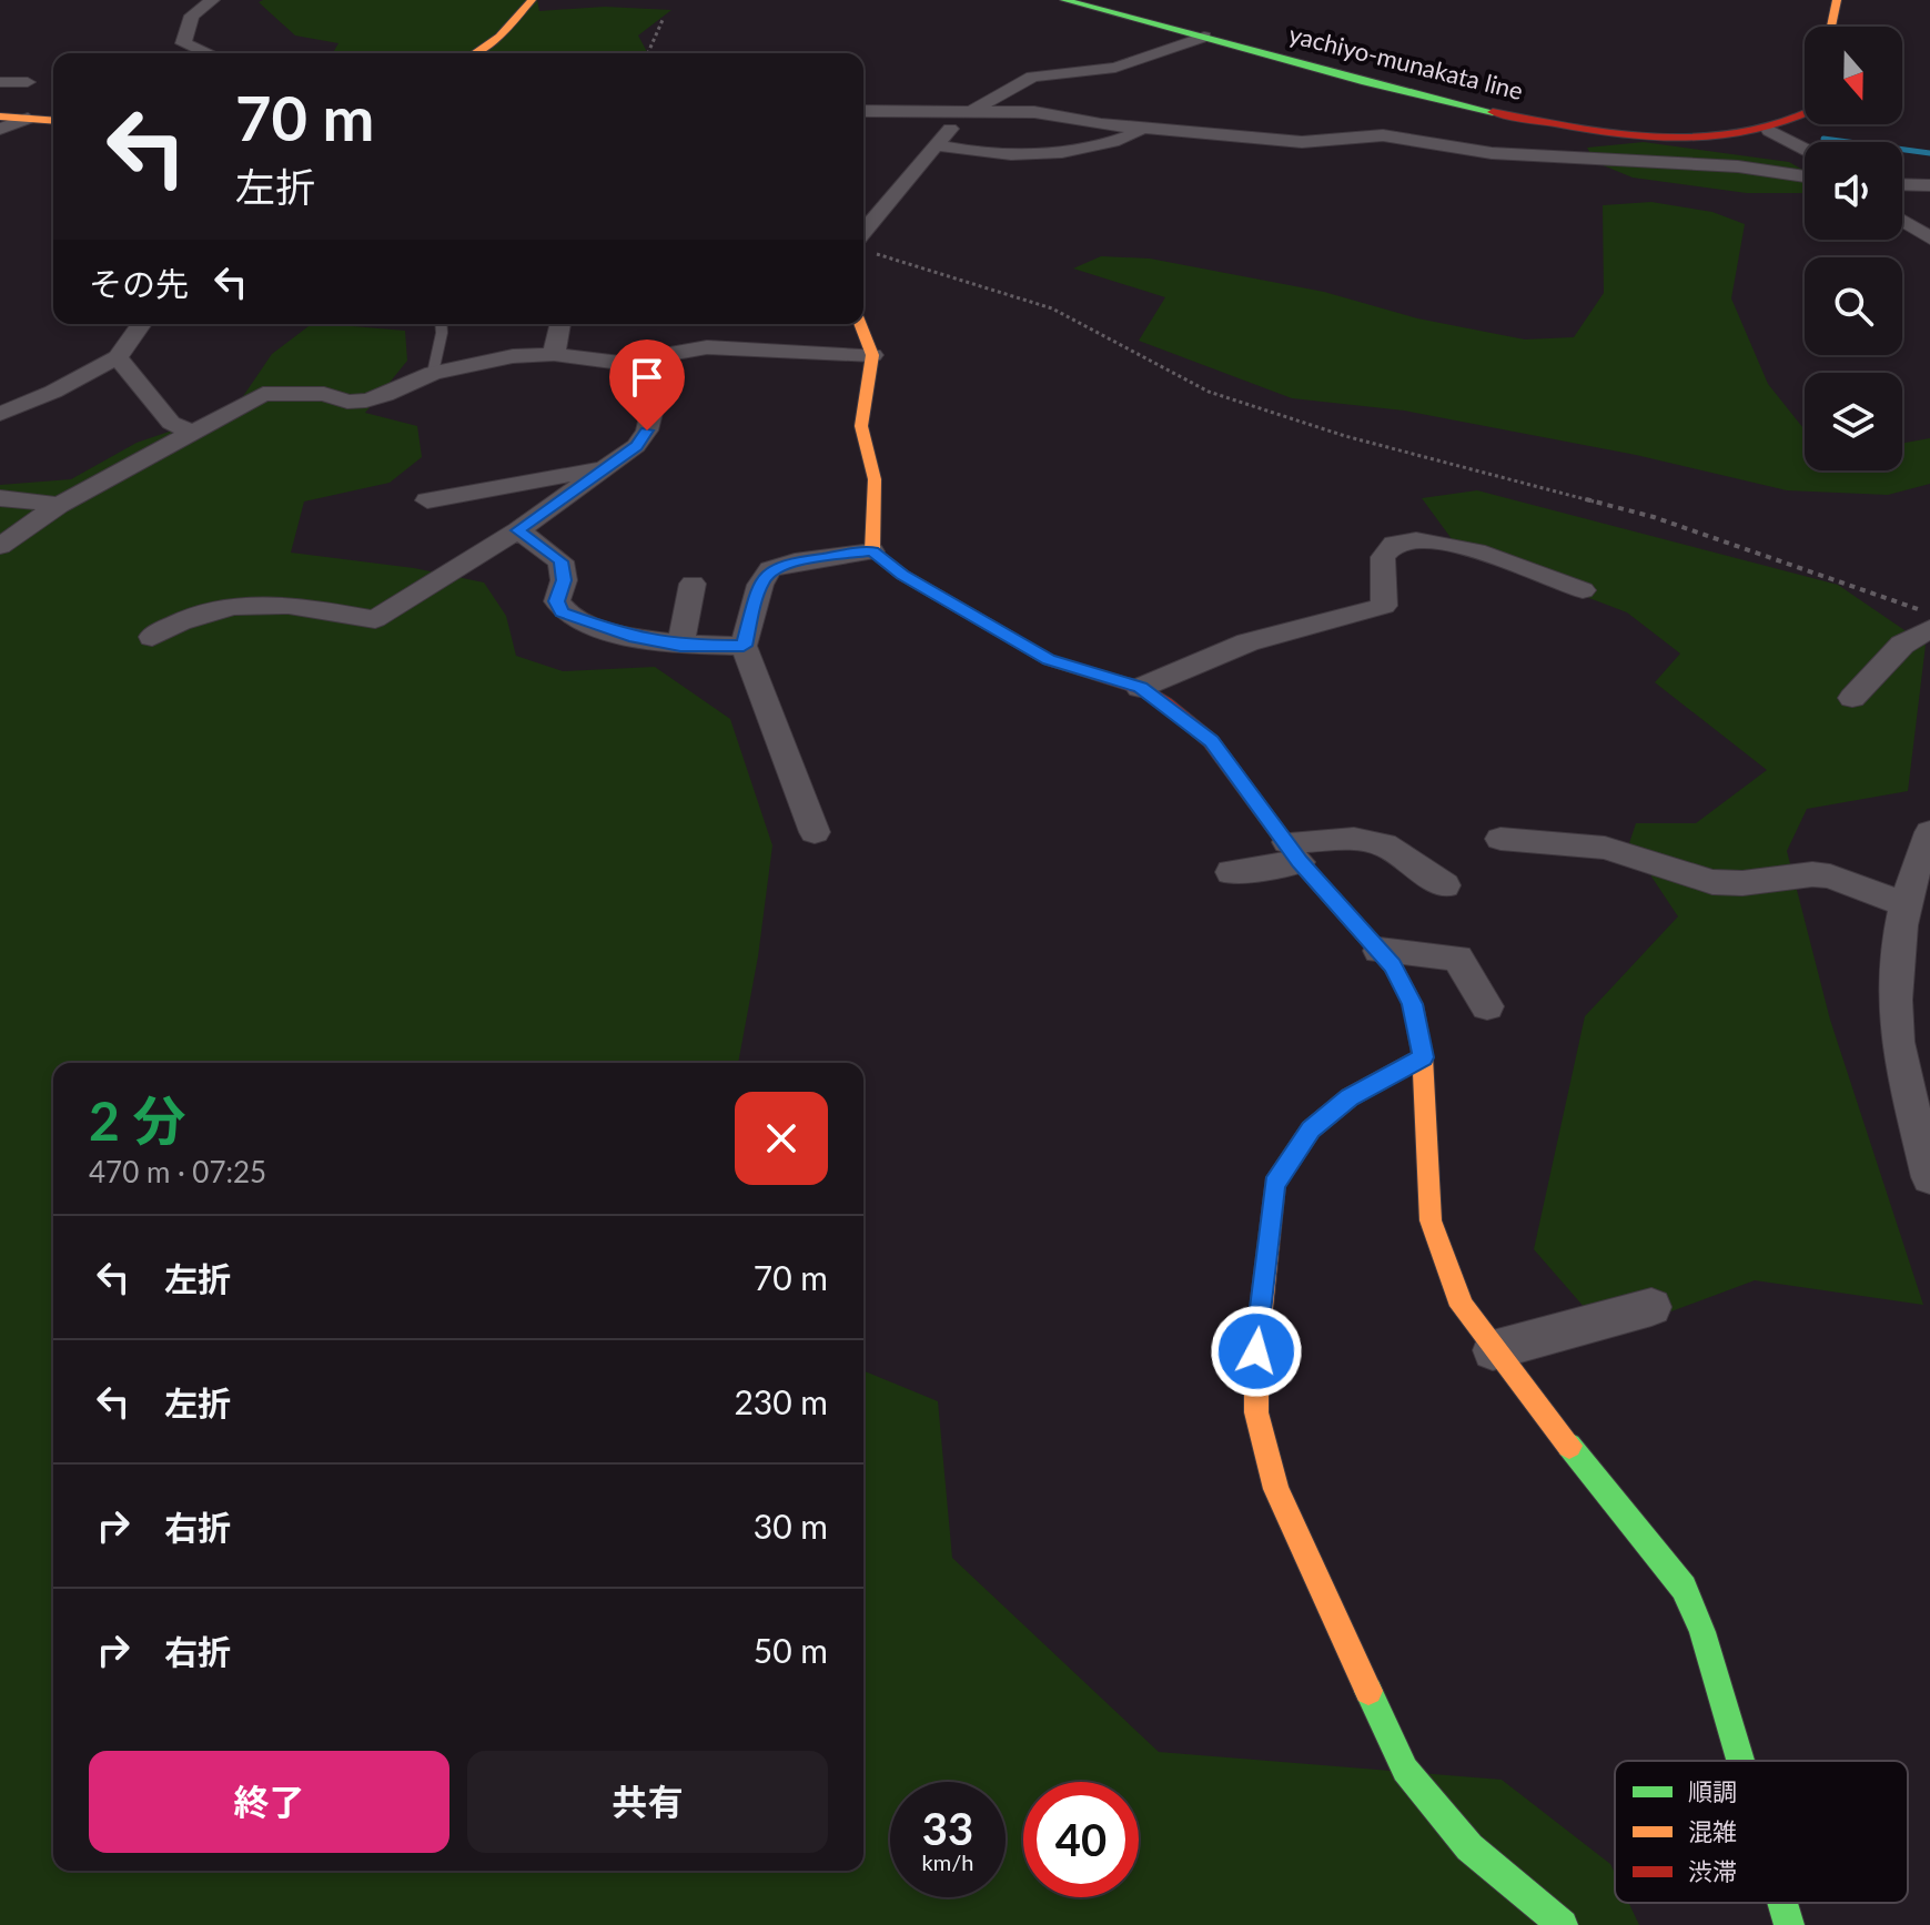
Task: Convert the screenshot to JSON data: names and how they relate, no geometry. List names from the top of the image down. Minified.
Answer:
{"streets":{"street":["yachiyo-munakata line"]},"legend":["順調","混雑","渋滞"],"north":"bottom","page":{"turn":["70 m","左折"],"then":"その先","heading":["2 分","470 m · 07:25"],"list":[{"name":"左折","value":"70 m"},{"name":"左折","value":"230 m"},{"name":"右折","value":"30 m"},{"name":"右折","value":"50 m"}],"buttons":["終了","共有"],"speed":"33 km/h","limit":"40"}}
